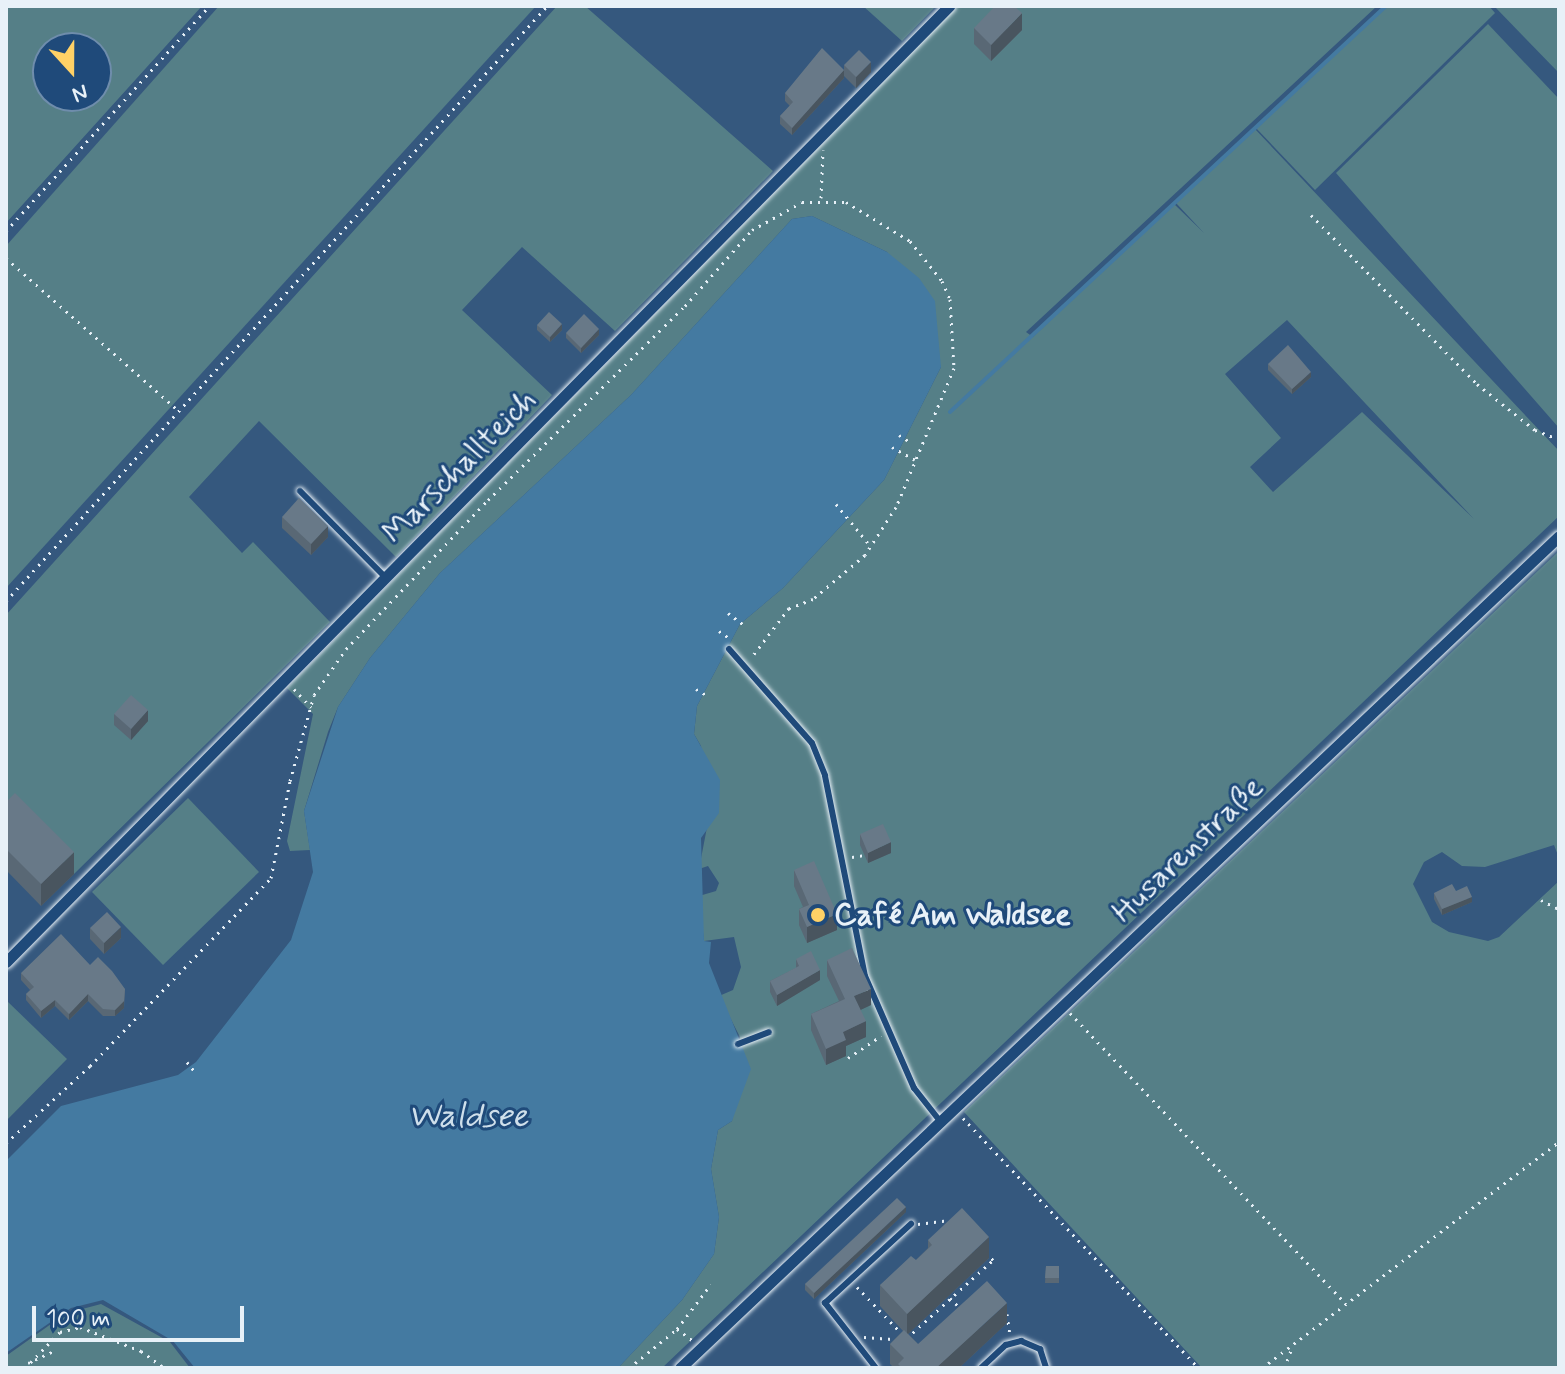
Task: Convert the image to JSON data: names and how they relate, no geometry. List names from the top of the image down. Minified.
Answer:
{"streets":{"street":["Marschallteich","Husarenstraße"]},"water":["Waldsee"],"places":["Café Am Waldsee"],"scale_bar":"100 m","north":"bottom"}
